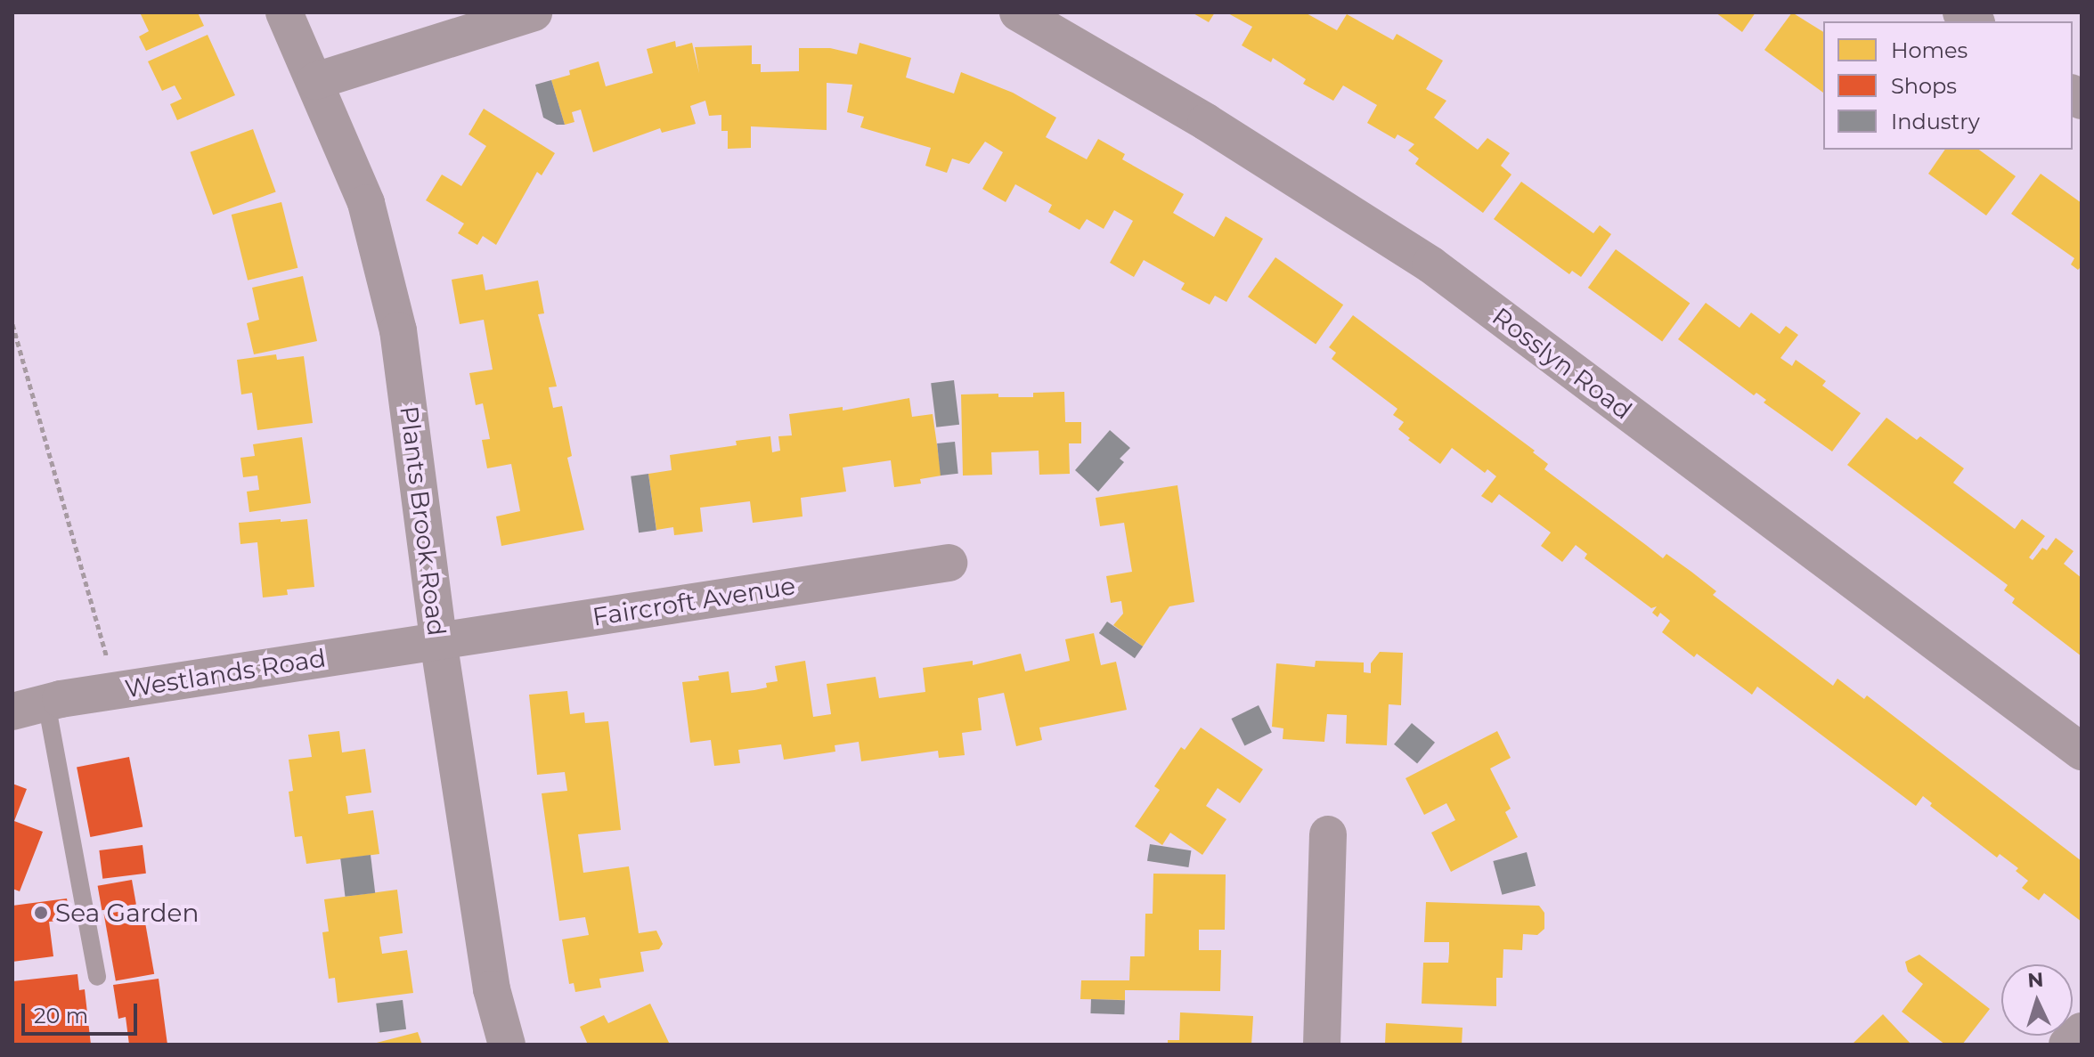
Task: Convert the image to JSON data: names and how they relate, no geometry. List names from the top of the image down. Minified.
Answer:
{"streets":{"street":["Rosslyn Road","Plants Brook Road","Faircroft Avenue","Westlands Road"]},"crossings":[["Plants Brook Road","Faircroft Avenue"],["Plants Brook Road","Westlands Road"],["Faircroft Avenue","Westlands Road"]],"places":["Sea Garden"],"legend":["Homes","Shops","Industry"],"scale_bar":"20 m","north":"top"}
